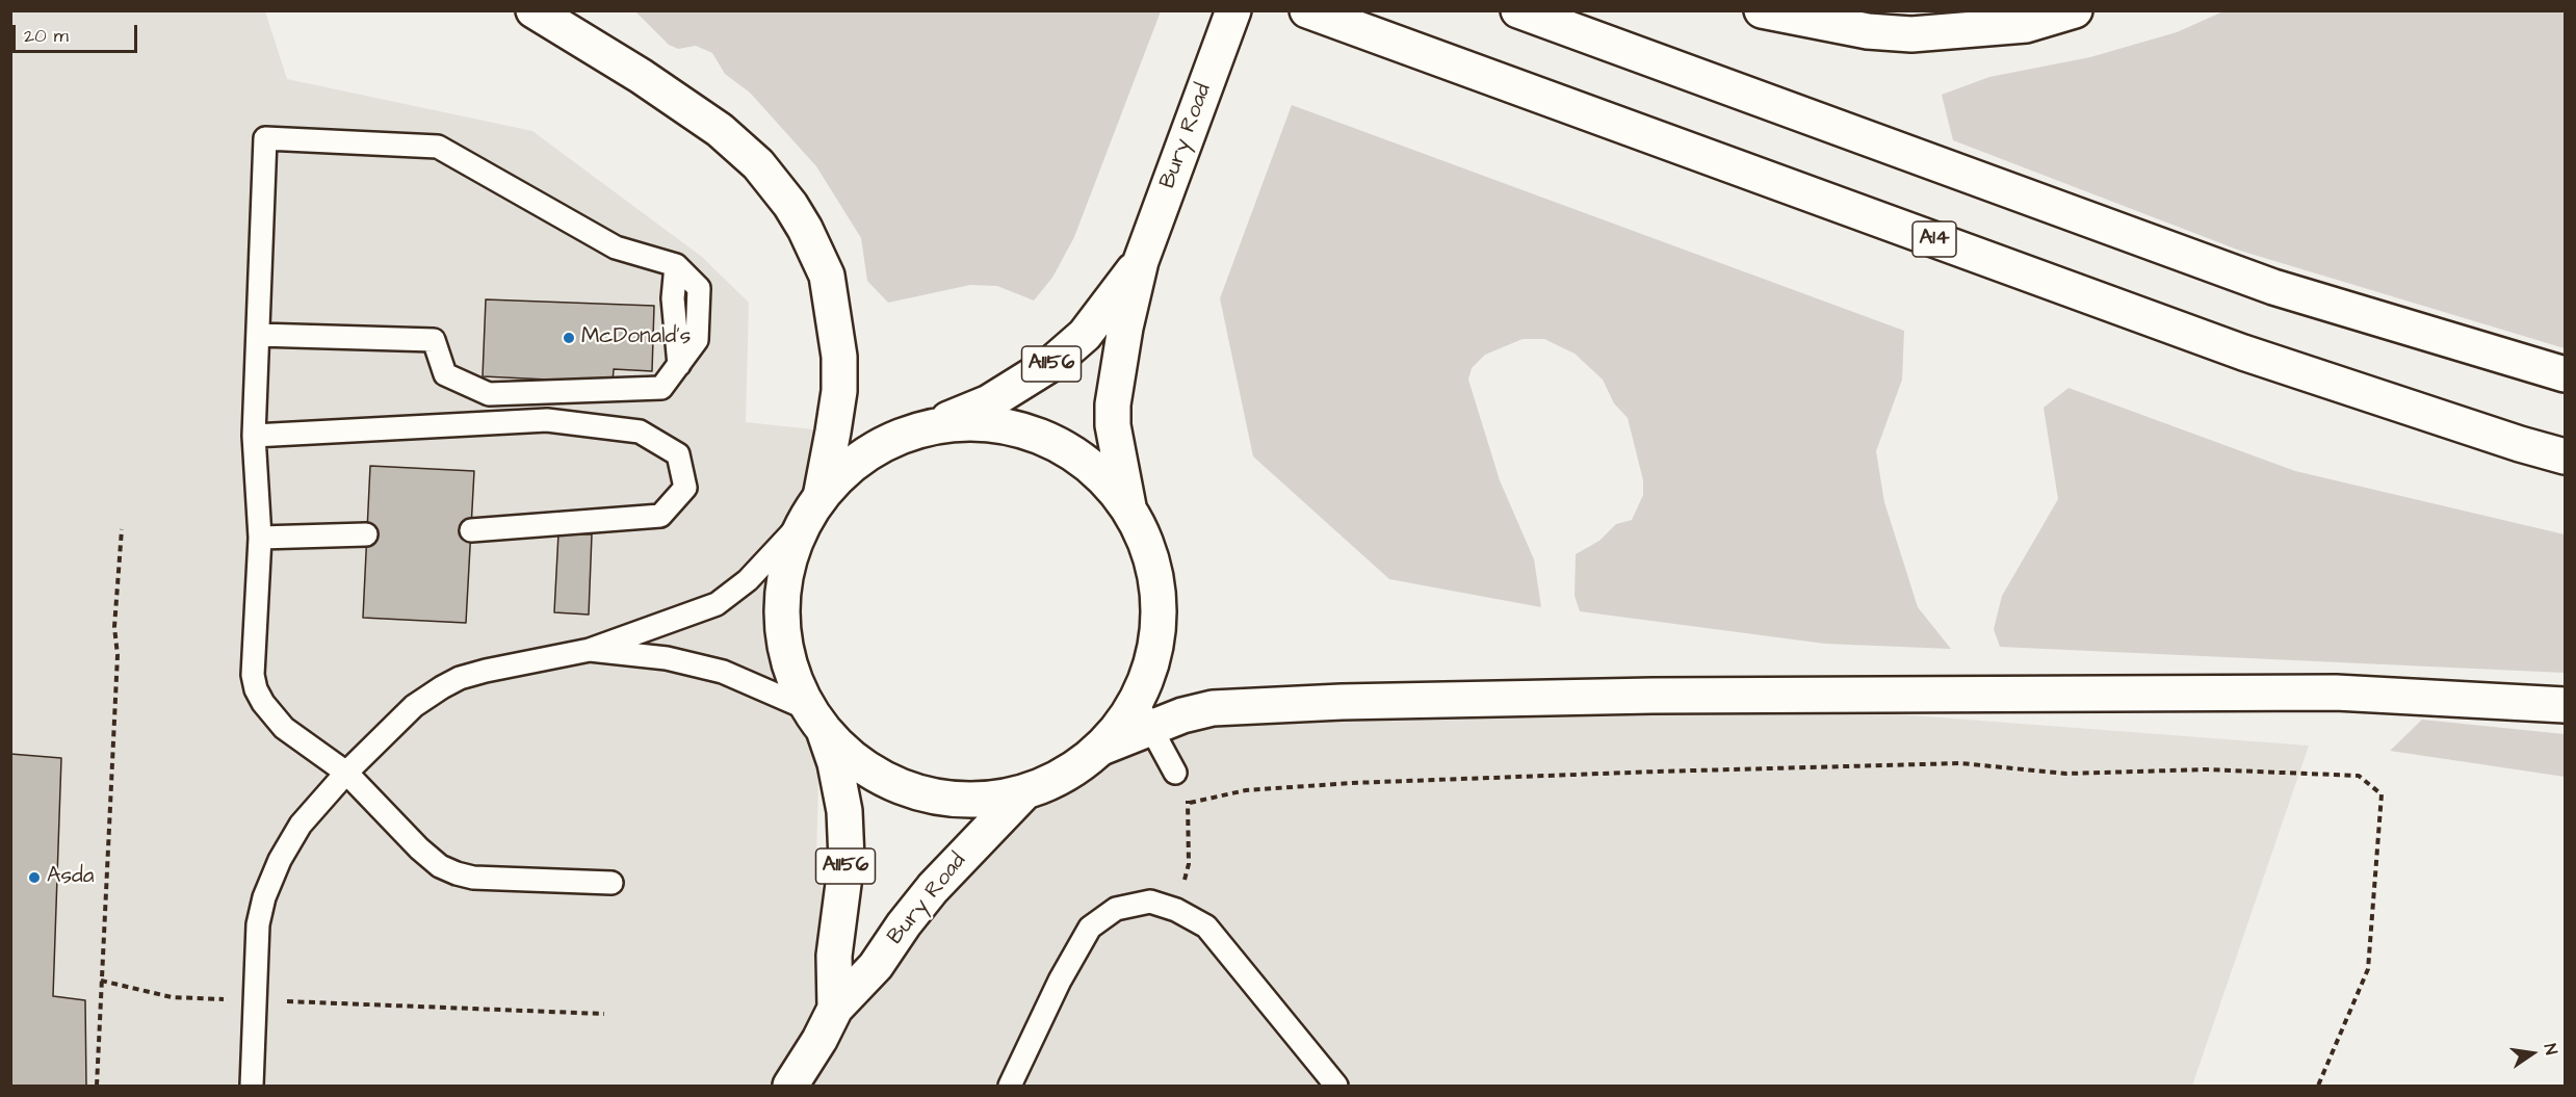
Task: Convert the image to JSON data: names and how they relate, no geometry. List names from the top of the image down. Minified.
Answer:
{"streets":{"main road":["Bury Road","A14","A1156"]},"places":["McDonald's","Asda"],"scale_bar":"20 m","north":"right"}
